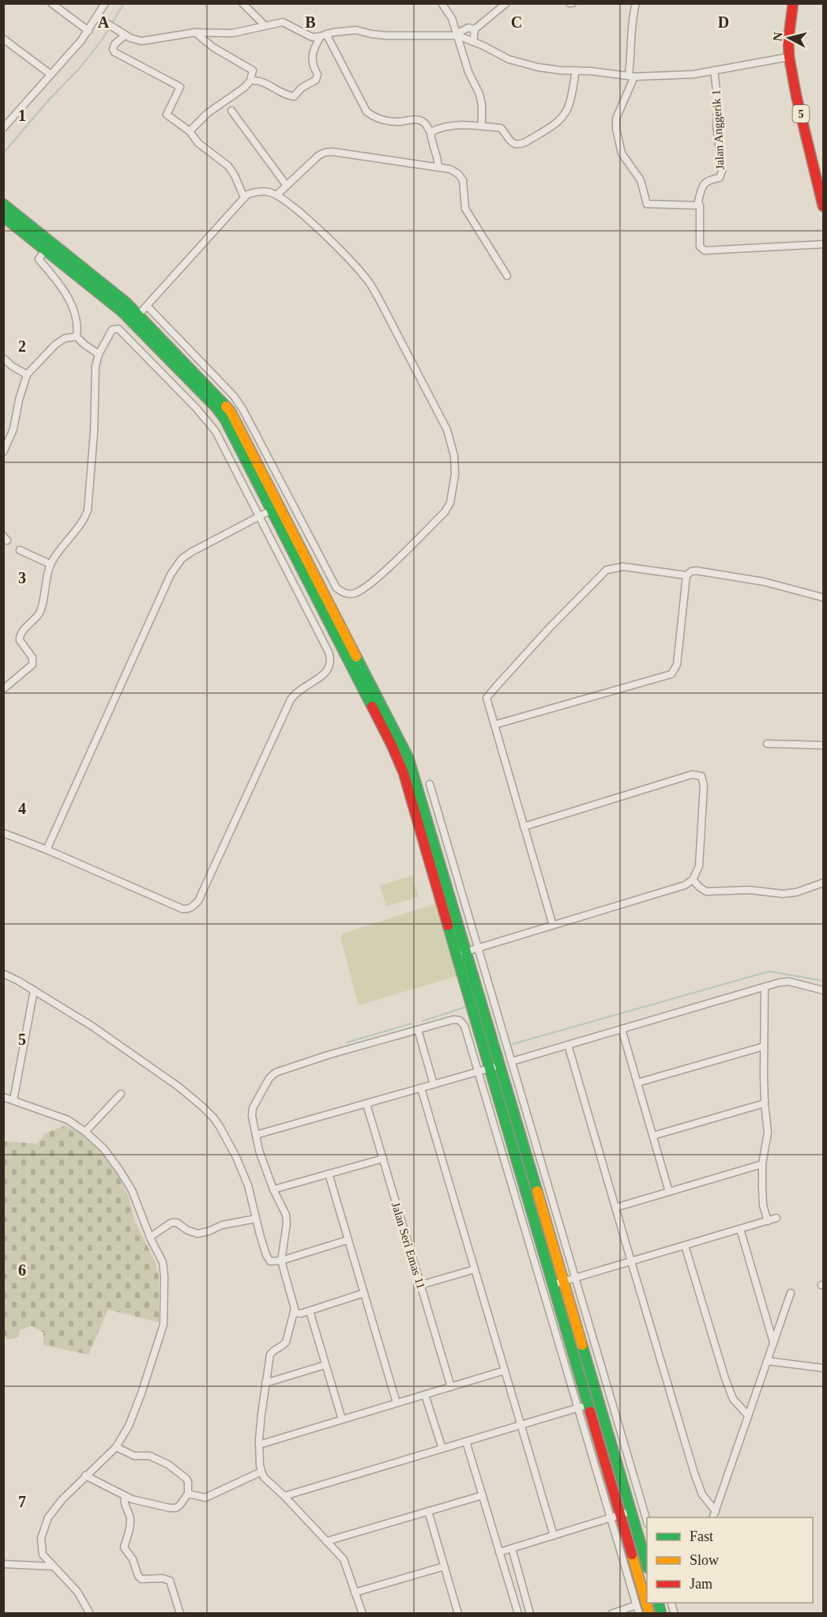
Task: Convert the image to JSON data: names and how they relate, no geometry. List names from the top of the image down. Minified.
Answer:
{"streets":{"street":["5","Jalan Anggerik 1","Jalan Seri Emas 11"]},"legend":["Fast","Slow","Jam"],"north":"left","grid":{"columns":["A","B","C","D"],"rows":["1","2","3","4","5","6","7"]}}
